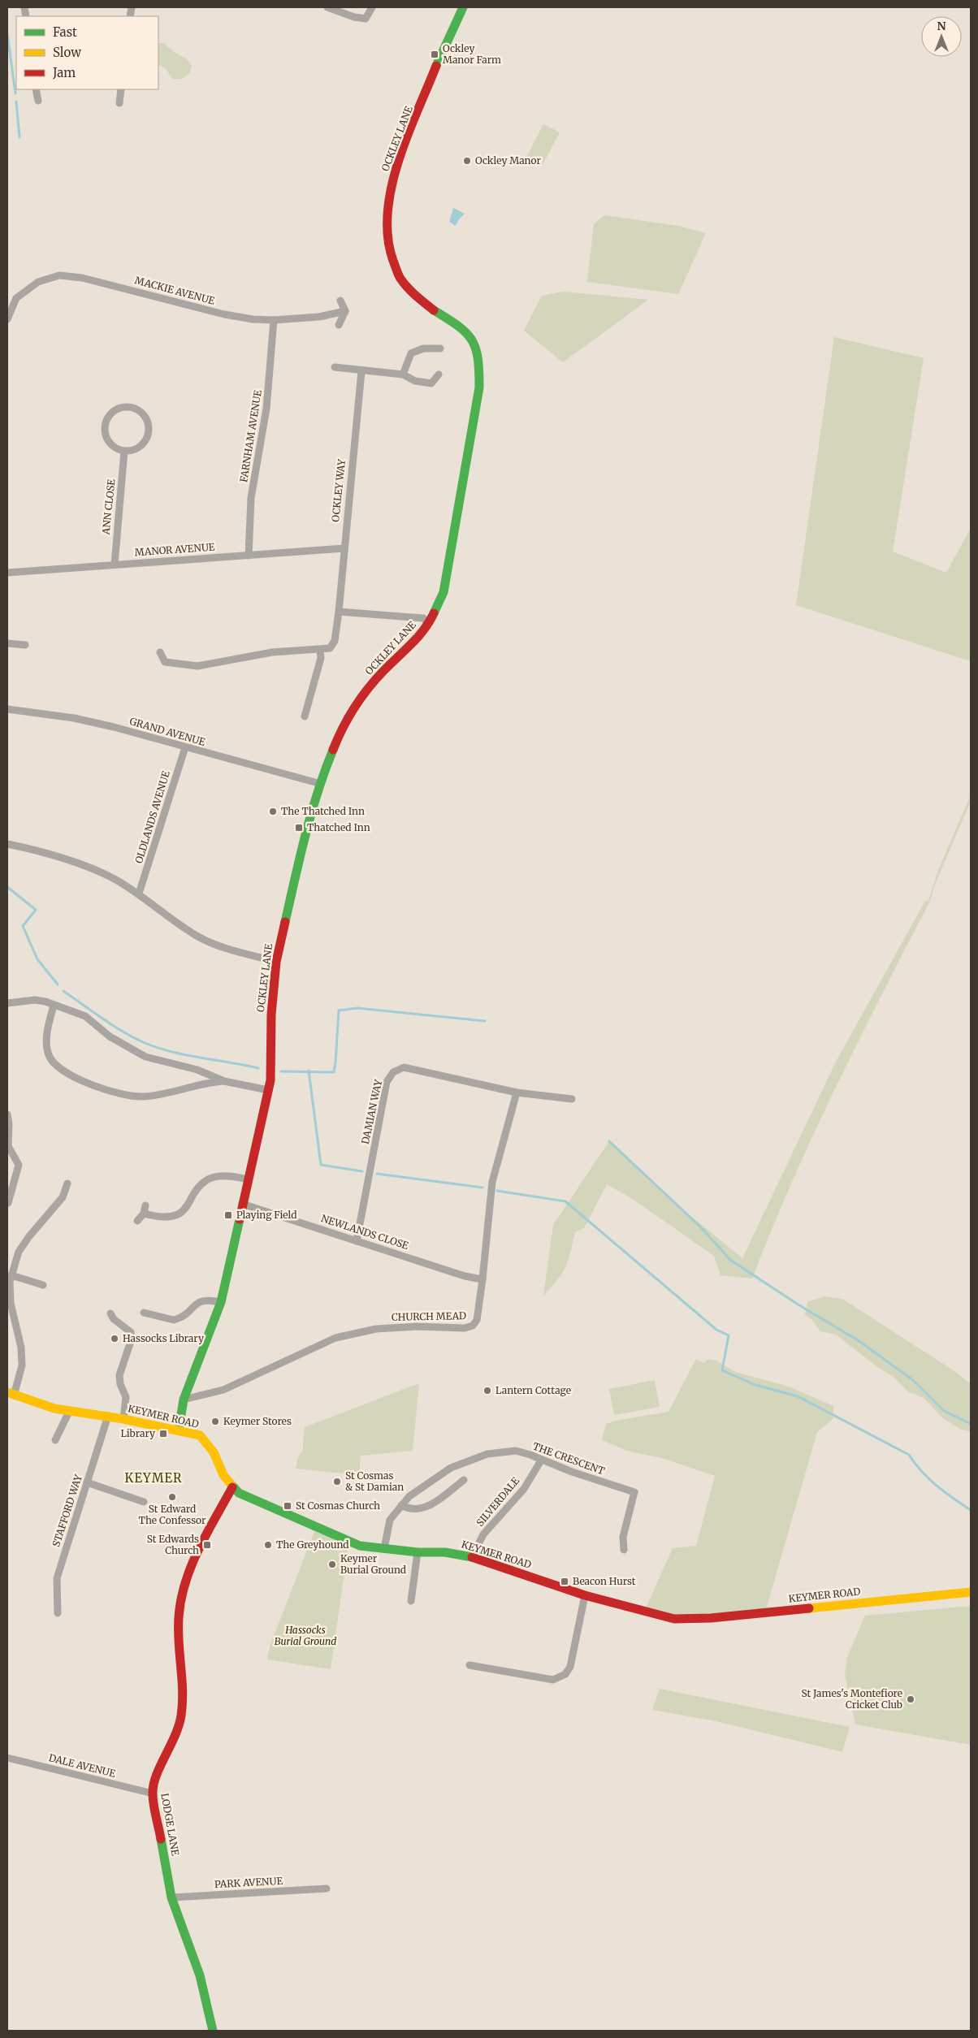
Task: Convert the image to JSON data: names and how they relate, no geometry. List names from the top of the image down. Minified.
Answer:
{"streets":{"street":["OCKLEY LANE","MACKIE AVENUE","FARNHAM AVENUE","OCKLEY WAY","ANN CLOSE","MANOR AVENUE","GRAND AVENUE","OLDLANDS AVENUE","DAMIAN WAY","NEWLANDS CLOSE","CHURCH MEAD","KEYMER ROAD","THE CRESCENT","SILVERDALE","STAFFORD WAY","DALE AVENUE","LODGE LANE","PARK AVENUE"]},"crossings":[["OCKLEY LANE","GRAND AVENUE"],["OCKLEY LANE","NEWLANDS CLOSE"],["OCKLEY LANE","CHURCH MEAD"],["OCKLEY LANE","KEYMER ROAD"],["MACKIE AVENUE","FARNHAM AVENUE"],["FARNHAM AVENUE","MANOR AVENUE"],["OCKLEY WAY","MANOR AVENUE"],["ANN CLOSE","MANOR AVENUE"],["GRAND AVENUE","OLDLANDS AVENUE"],["DAMIAN WAY","NEWLANDS CLOSE"],["DAMIAN WAY","CHURCH MEAD"],["NEWLANDS CLOSE","CHURCH MEAD"],["KEYMER ROAD","THE CRESCENT"],["KEYMER ROAD","SILVERDALE"],["KEYMER ROAD","STAFFORD WAY"],["KEYMER ROAD","LODGE LANE"],["THE CRESCENT","SILVERDALE"],["DALE AVENUE","LODGE LANE"],["LODGE LANE","PARK AVENUE"]],"districts":["KEYMER"],"parks":["Hassocks Burial Ground"],"places":{"transit":["Ockley Manor Farm","Thatched Inn","Playing Field","Library","St Cosmas Church","St Edwards Church","Beacon Hurst"],"other":["Ockley Manor","The Thatched Inn","Hassocks Library","Lantern Cottage","Keymer Stores","St Cosmas & St Damian","St Edward The Confessor","The Greyhound","Keymer Burial Ground","St James's Montefiore Cricket Club"]},"legend":["Fast","Slow","Jam"],"north":"top"}
